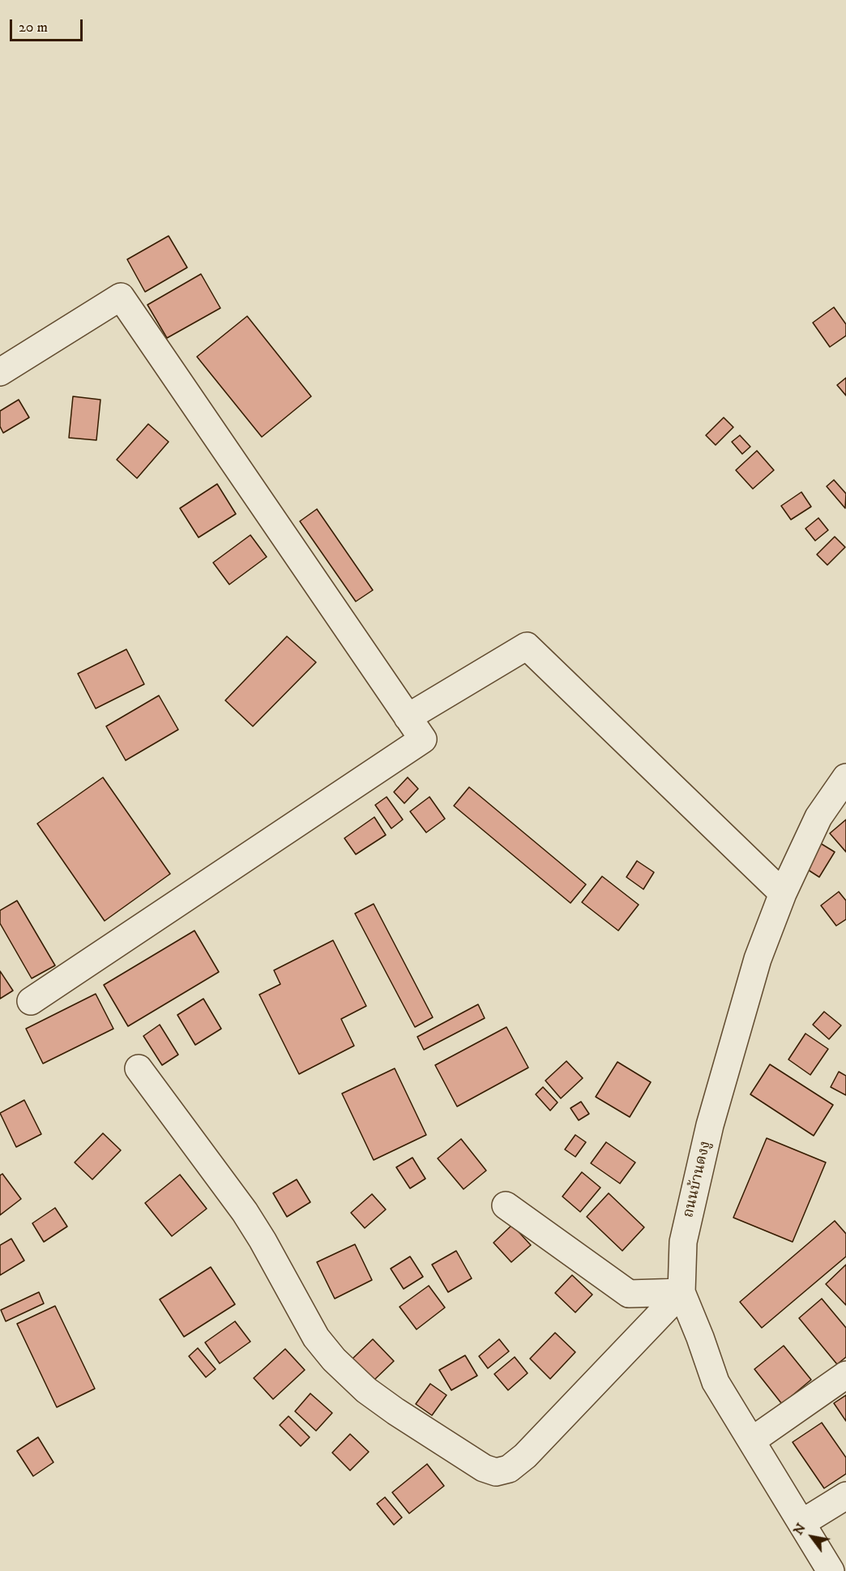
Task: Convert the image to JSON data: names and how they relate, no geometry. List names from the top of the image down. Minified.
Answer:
{"streets":{"street":["ถนนบ้านดงงู"]},"scale_bar":"20 m","north":"top left"}
